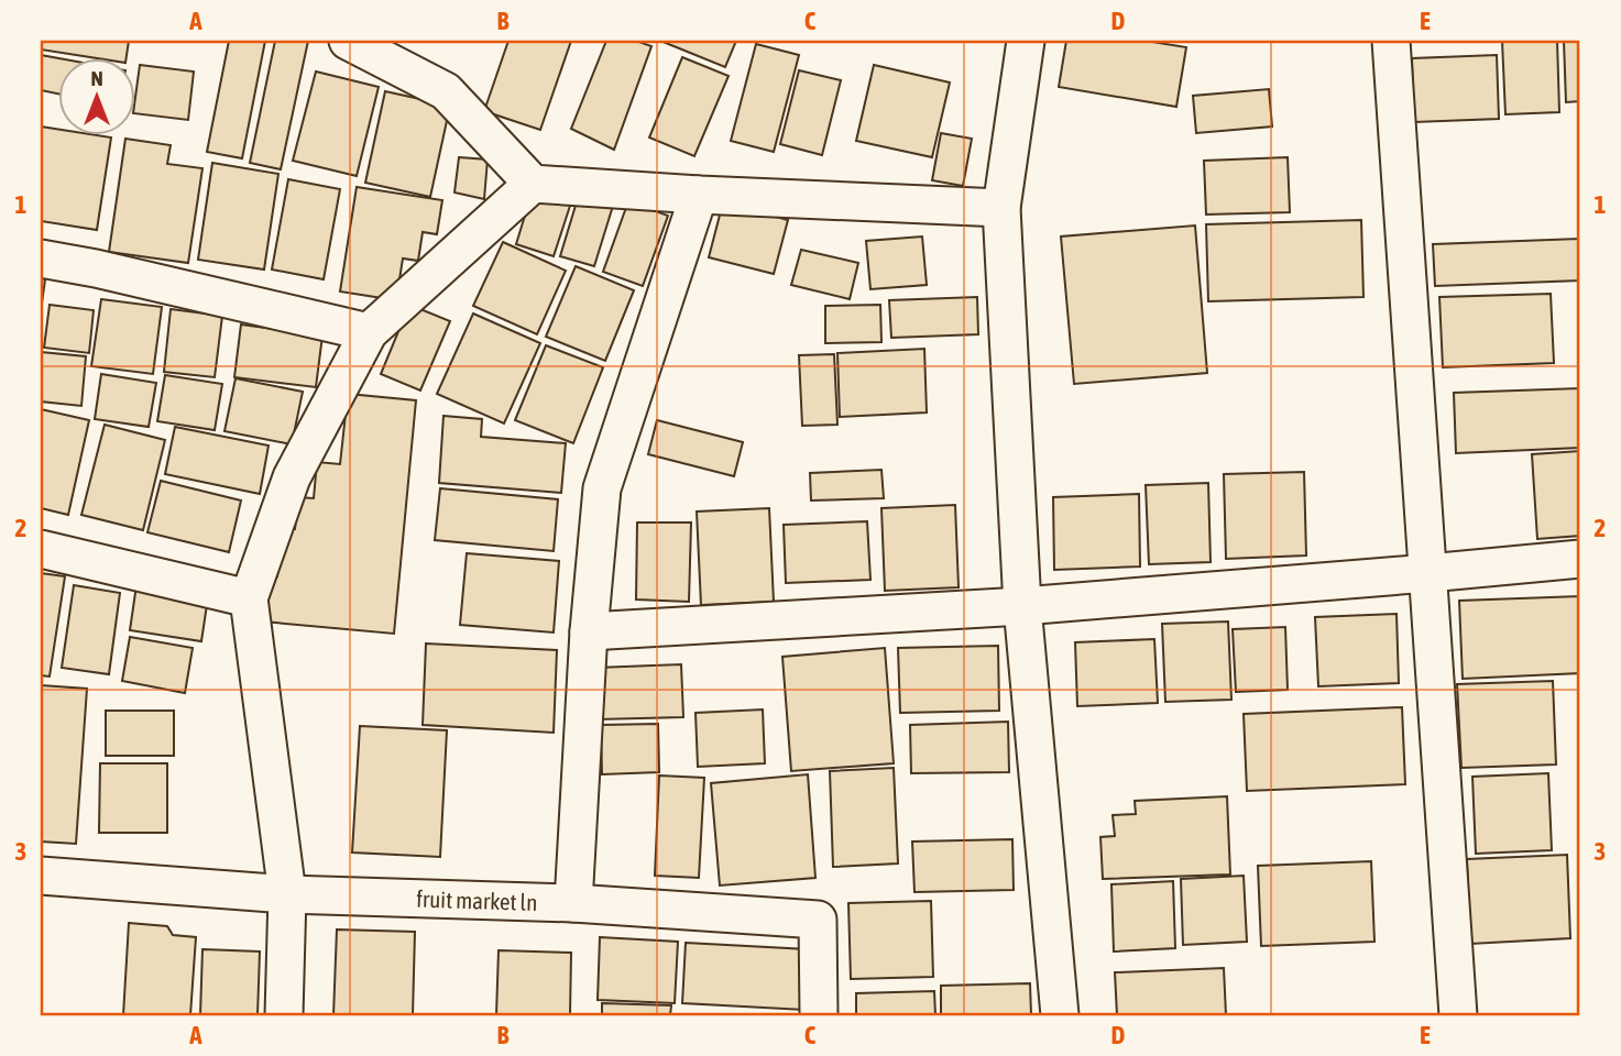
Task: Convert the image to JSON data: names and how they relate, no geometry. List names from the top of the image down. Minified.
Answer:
{"streets":{"street":["fruit market ln"]},"north":"top","grid":{"columns":["A","B","C","D","E"],"rows":["1","2","3"]}}
